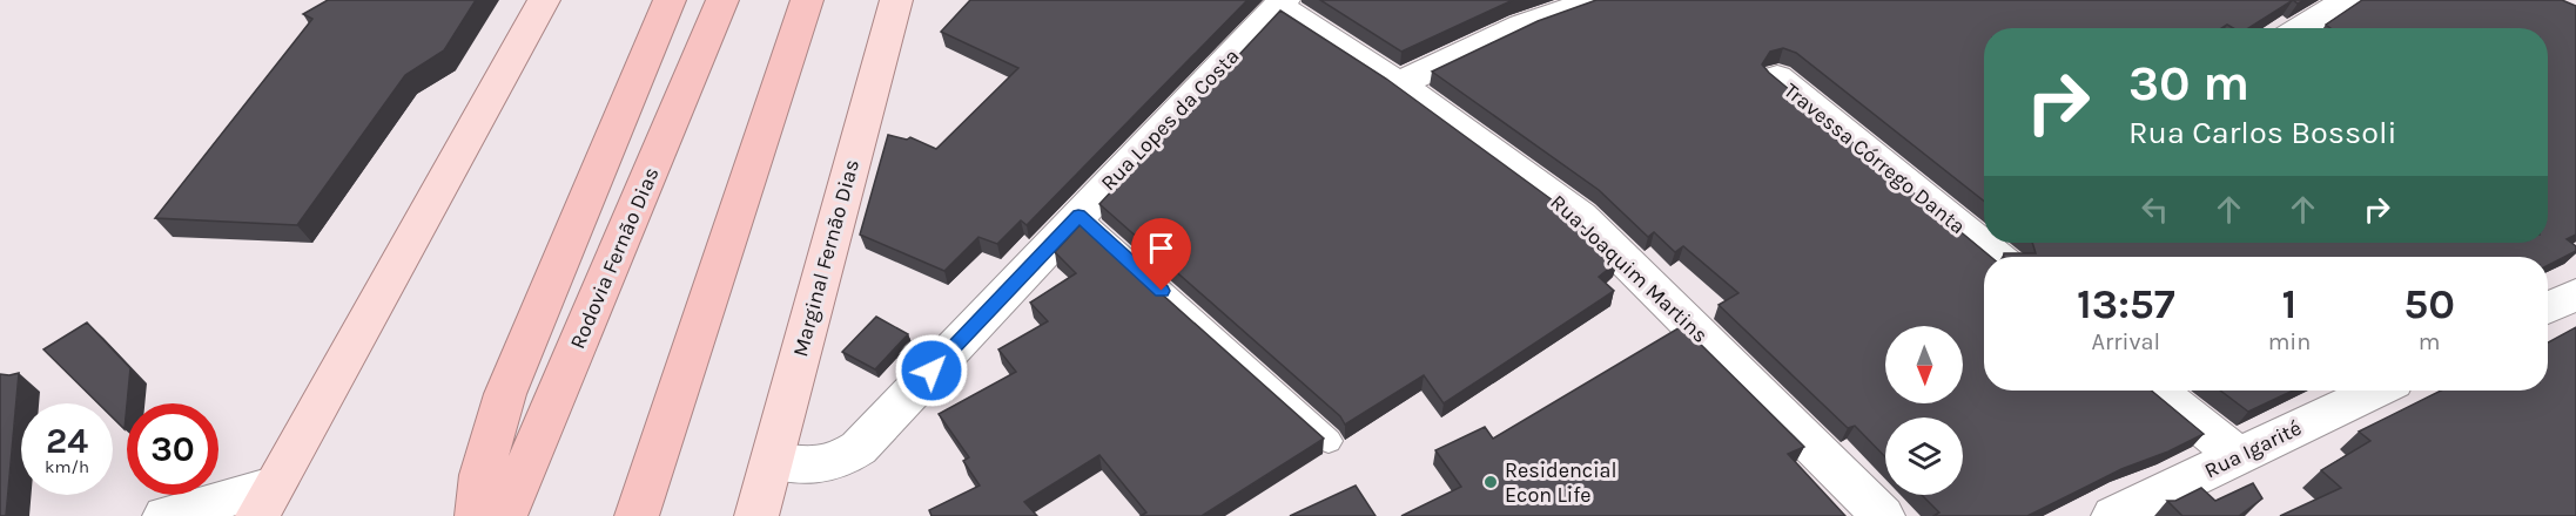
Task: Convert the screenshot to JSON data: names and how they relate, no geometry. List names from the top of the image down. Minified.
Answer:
{"streets":{"highway":["Rodovia Fernão Dias"],"main road":["Marginal Fernão Dias"],"street":["Rua Lopes da Costa","Travessa Córrego Danta","Rua Joaquim Martins","Rua Igarité"]},"crossings":[["Rua Lopes da Costa","Marginal Fernão Dias"],["Rua Lopes da Costa","Rua Joaquim Martins"]],"places":["Residencial Econ Life"],"north":"bottom","page":{"turn":["30 m","Rua Carlos Bossoli"],"eta":["13:57","Arrival","1","min","50","m"],"speed":"24 km/h","limit":"30"}}
